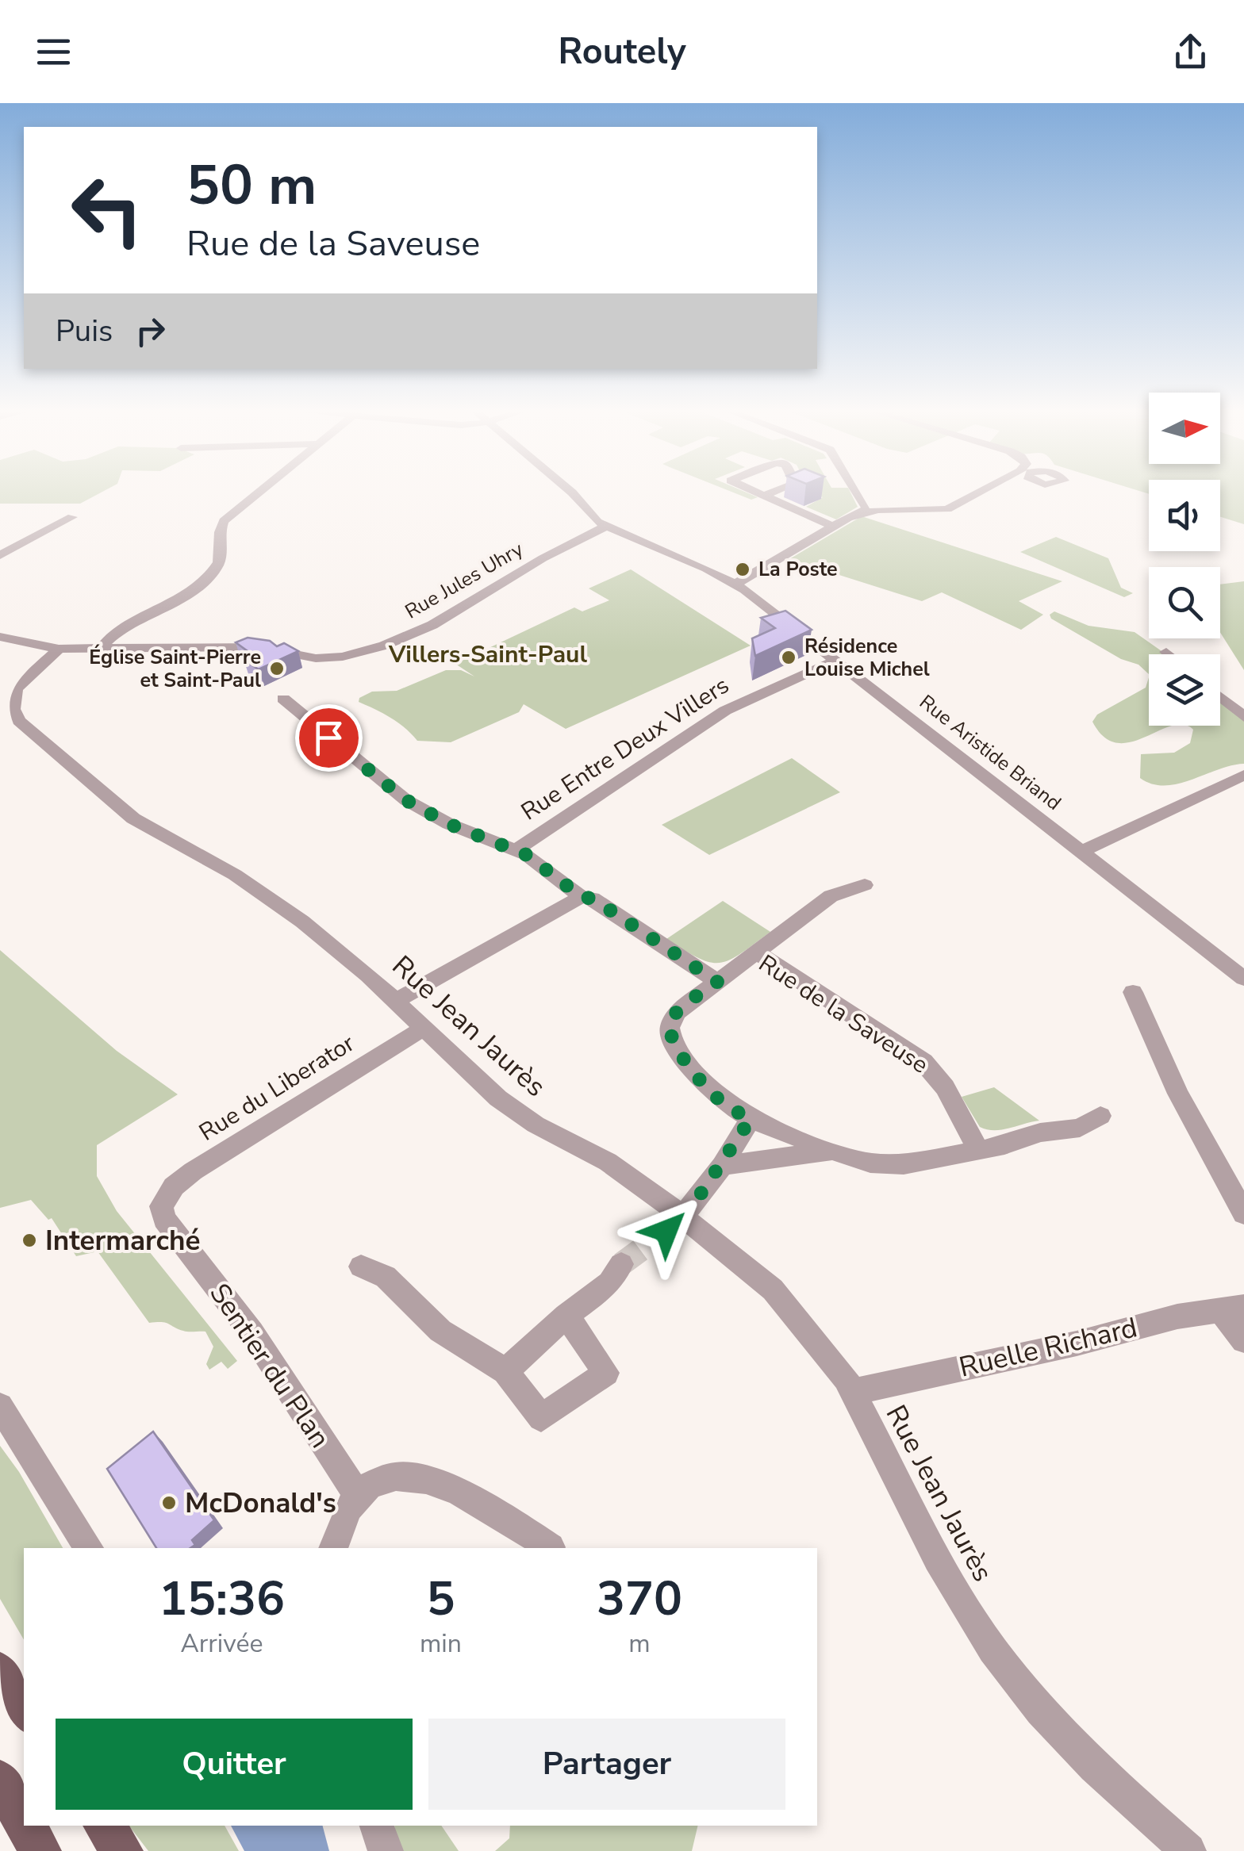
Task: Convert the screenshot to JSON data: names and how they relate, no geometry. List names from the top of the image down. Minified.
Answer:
{"streets":{"street":["Rue Jules Uhry","Rue Entre Deux Villers","Rue Aristide Briand","Rue de la Saveuse","Rue Jean Jaurès","Rue du Liberator","Ruelle Richard","Sentier du Plan"]},"crossings":[["Rue Jules Uhry","Rue Aristide Briand"],["Rue Jules Uhry","Rue Jean Jaurès"],["Rue Entre Deux Villers","Rue Aristide Briand"],["Rue Entre Deux Villers","Rue de la Saveuse"],["Rue Jean Jaurès","Rue du Liberator"],["Rue Jean Jaurès","Ruelle Richard"],["Rue du Liberator","Sentier du Plan"]],"districts":["Villers-Saint-Paul"],"places":["La Poste","Résidence Louise Michel","Église Saint-Pierre et Saint-Paul","Intermarché","McDonald's"],"north":"right","page":{"header":"Routely","turn":["50 m","Rue de la Saveuse"],"then":"Puis","eta":["15:36","Arrivée","5","min","370","m"],"buttons":["Quitter","Partager"]}}
